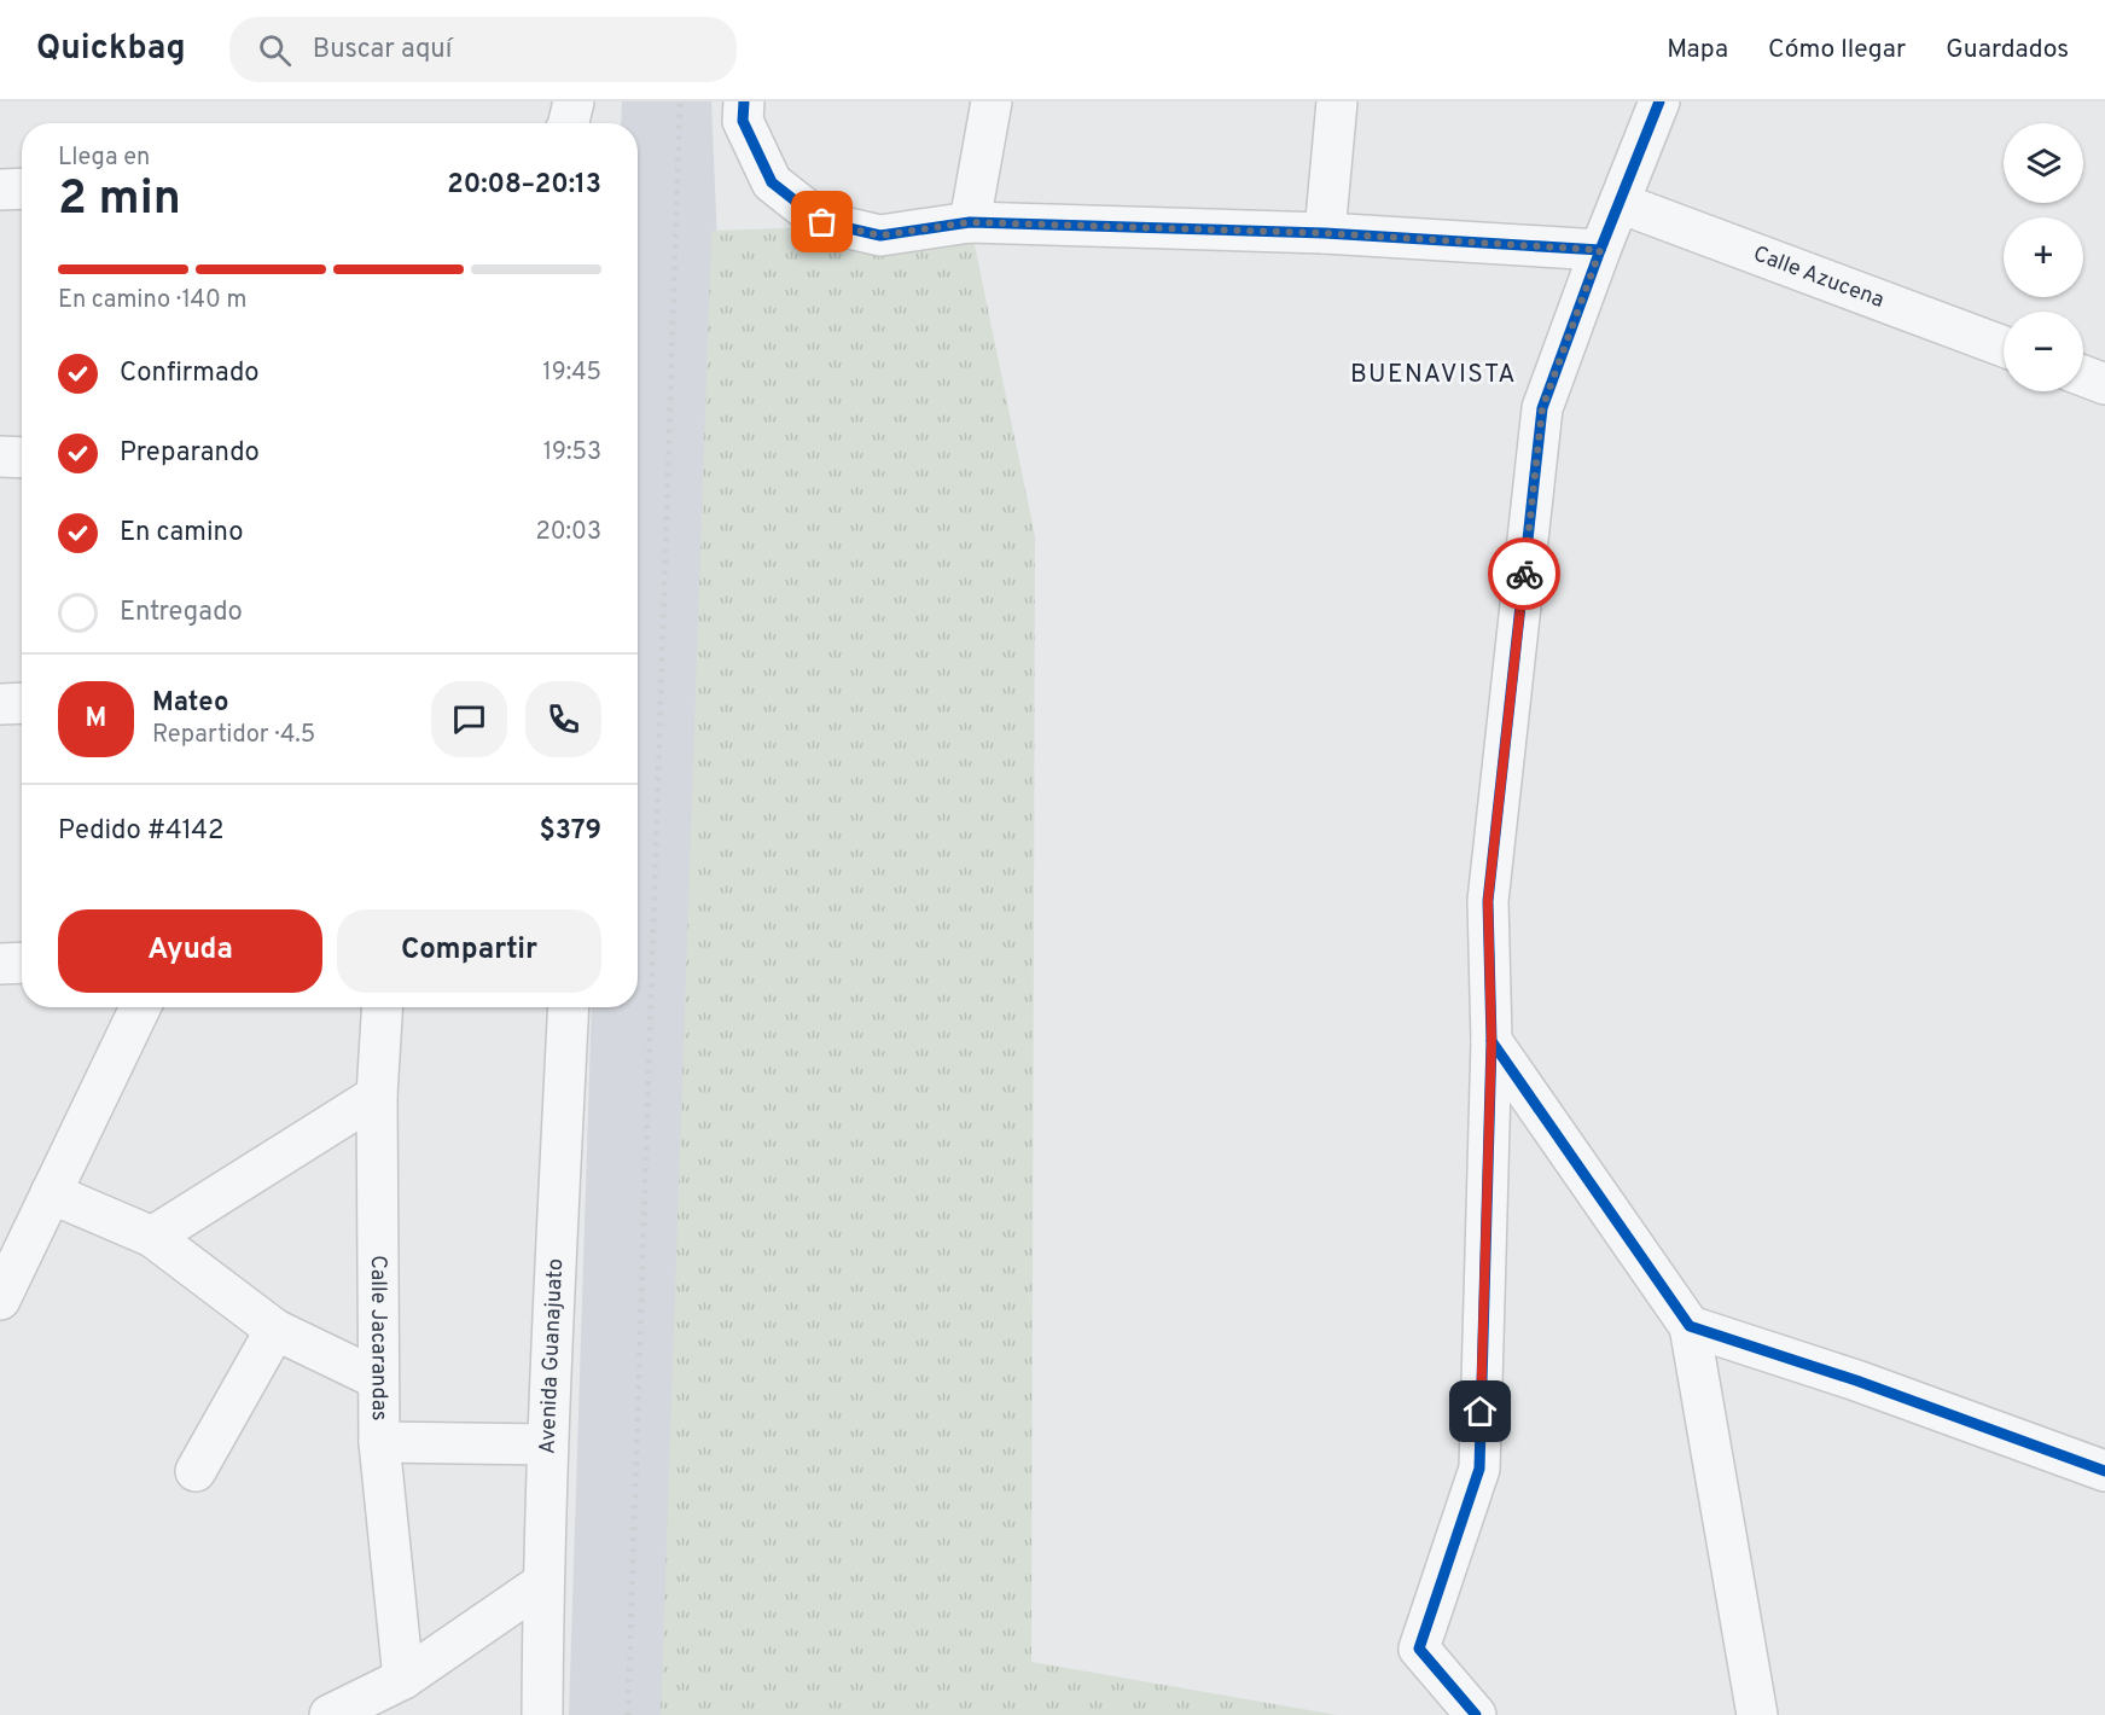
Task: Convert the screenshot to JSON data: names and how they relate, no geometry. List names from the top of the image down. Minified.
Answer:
{"streets":{"street":["Calle Azucena","Calle Jacarandas","Avenida Guanajuato"]},"districts":["BUENAVISTA"],"page":{"header":"Quickbag","search":"Buscar aquí","nav":["Mapa","Cómo llegar","Guardados"],"map_buttons":["+","−"],"heading":["2 min","Llega en","20:08–20:13"],"panel":["Mateo","Repartidor · 4.5","Pedido #4142","$379"],"bar":"En camino · 140 m","list":[["Confirmado","19:45"],["Preparando","19:53"],["En camino","20:03"],"Entregado"],"round":"M","buttons":["Ayuda","Compartir"]}}
